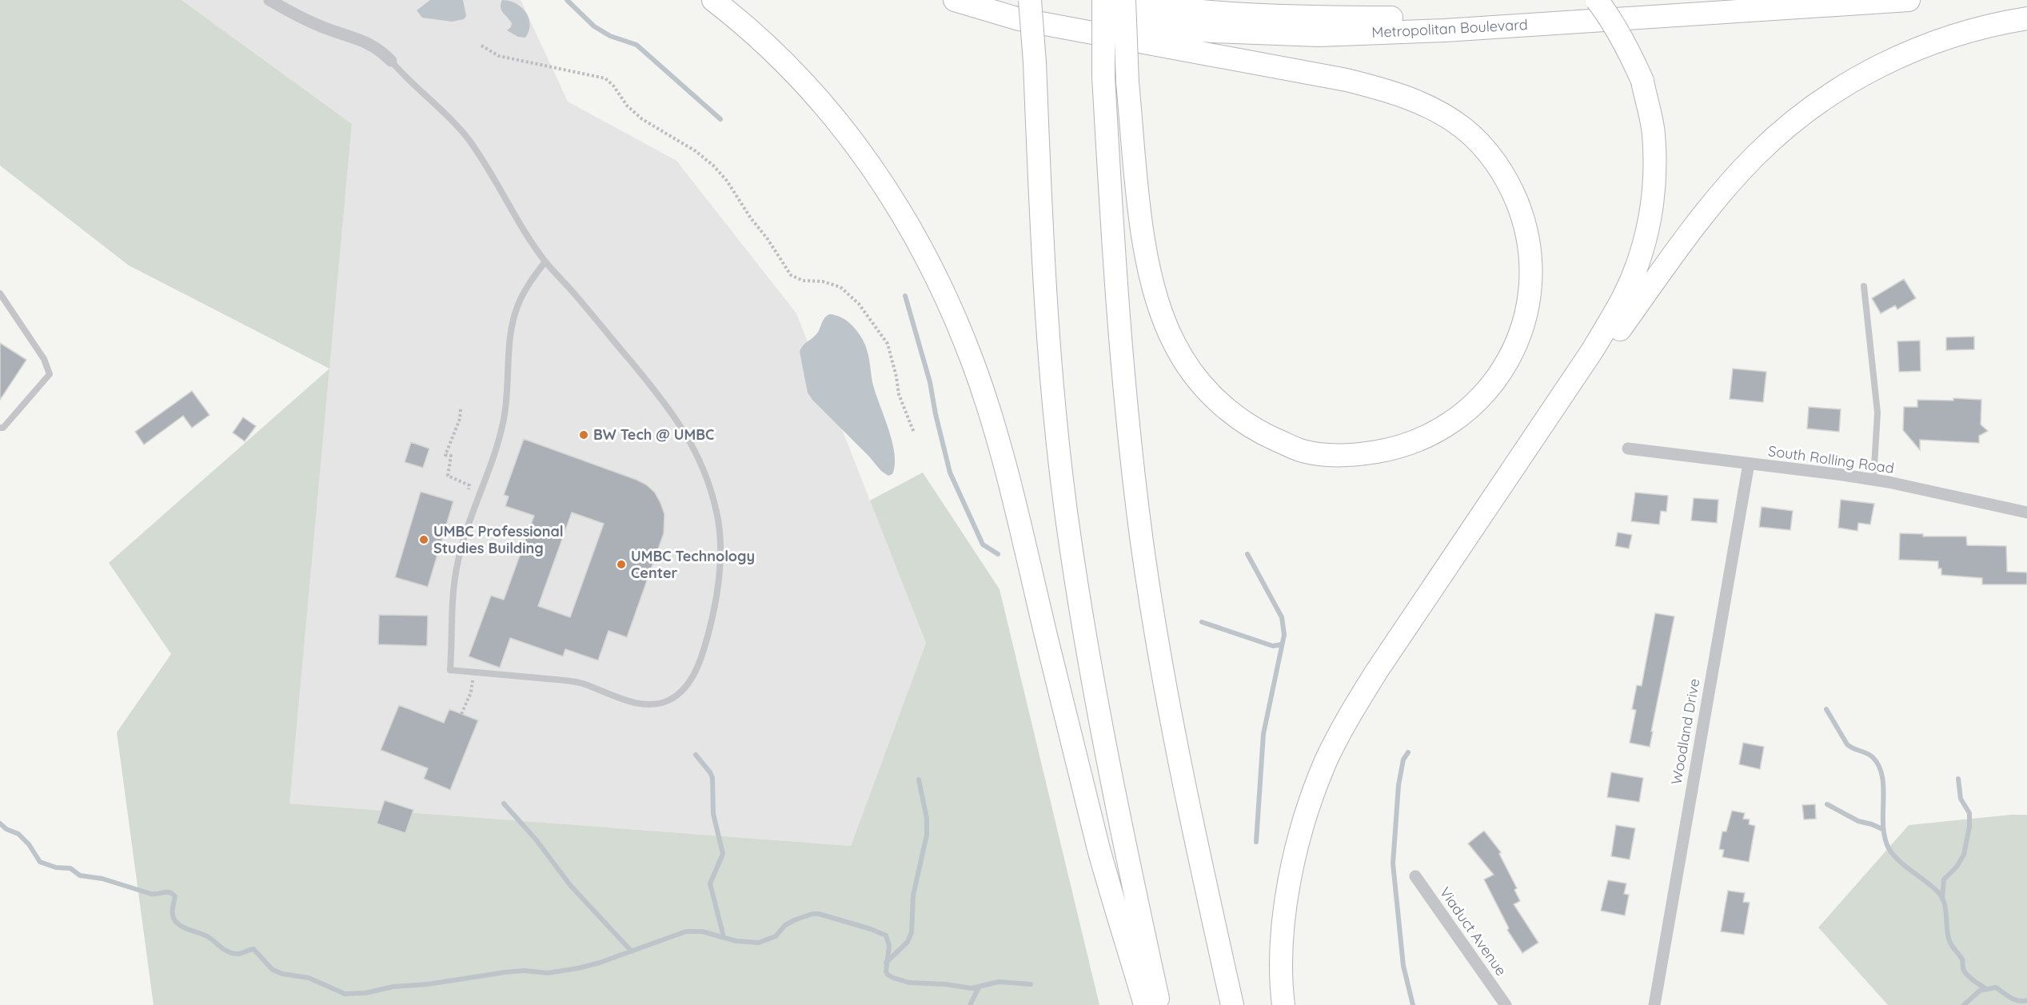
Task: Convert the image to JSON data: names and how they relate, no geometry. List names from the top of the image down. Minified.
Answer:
{"streets":{"highway":["Metropolitan Boulevard"],"street":["South Rolling Road","Woodland Drive","Viaduct Avenue"]},"crossings":[["South Rolling Road","Woodland Drive"]],"places":["BW Tech @ UMBC","UMBC Professional Studies Building","UMBC Technology Center"]}
